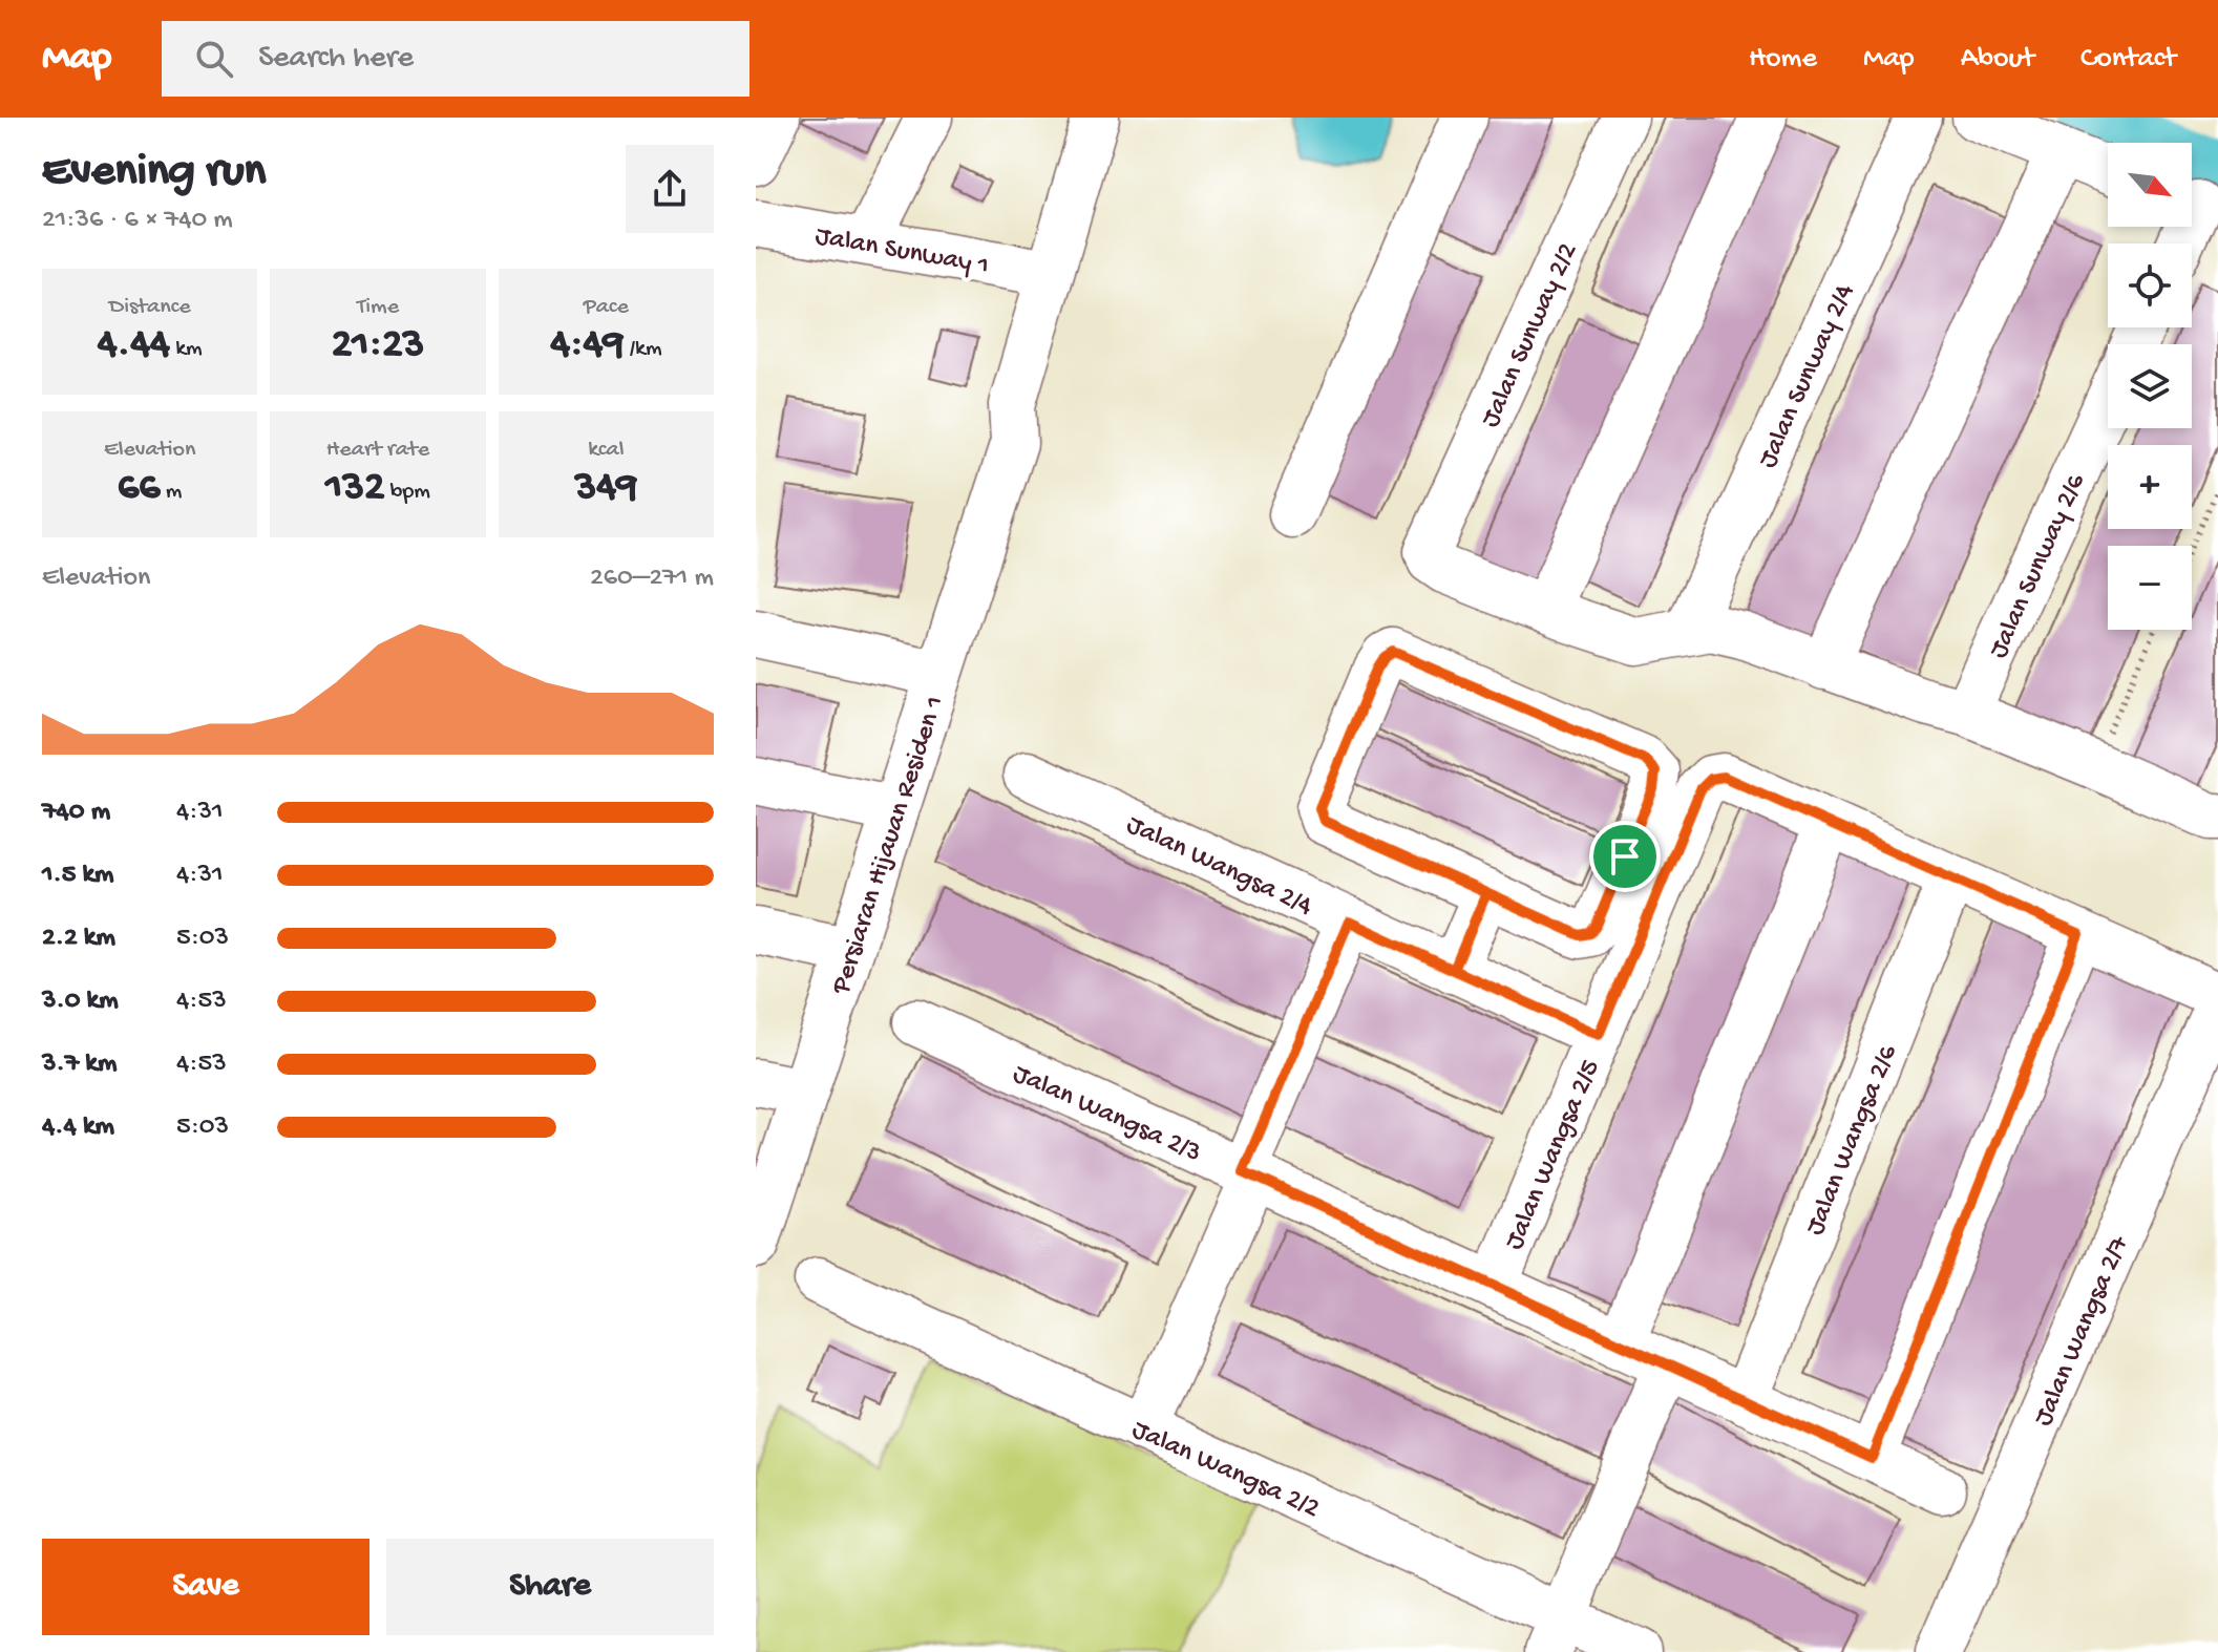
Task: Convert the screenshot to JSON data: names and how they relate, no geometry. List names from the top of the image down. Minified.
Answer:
{"streets":{"street":["Jalan Sunway 1","Jalan Sunway 2/2","Jalan Sunway 2/4","Jalan Sunway 2/6","Persiaran Hijauan Residen 1","Jalan Wangsa 2/4","Jalan Wangsa 2/3","Jalan Wangsa 2/6","Jalan Wangsa 2/5","Jalan Wangsa 2/7","Jalan Wangsa 2/2"]},"crossings":[["Jalan Wangsa 2/4","Jalan Wangsa 2/5"],["Jalan Wangsa 2/3","Jalan Wangsa 2/6"],["Jalan Wangsa 2/3","Jalan Wangsa 2/5"]],"north":"bottom right","page":{"header":"Map","search":"Search here","nav":["Home","Map","About","Contact"],"heading":["Evening run","21:36 · 6 × 740 m"],"map_buttons":["+","−"],"stats":[["Distance","4.44 km"],["Time","21:23"],["Pace","4:49 /km"],["Elevation","66 m"],["Heart rate","132 bpm"],["kcal","349"]],"chart":["Elevation","260–271 m"],"list":[{"name":"740 m","note":"4:31"},{"name":"1.5 km","note":"4:31"},{"name":"2.2 km","note":"5:03"},{"name":"3.0 km","note":"4:53"},{"name":"3.7 km","note":"4:53"},{"name":"4.4 km","note":"5:03"}],"buttons":["Save","Share"]}}
